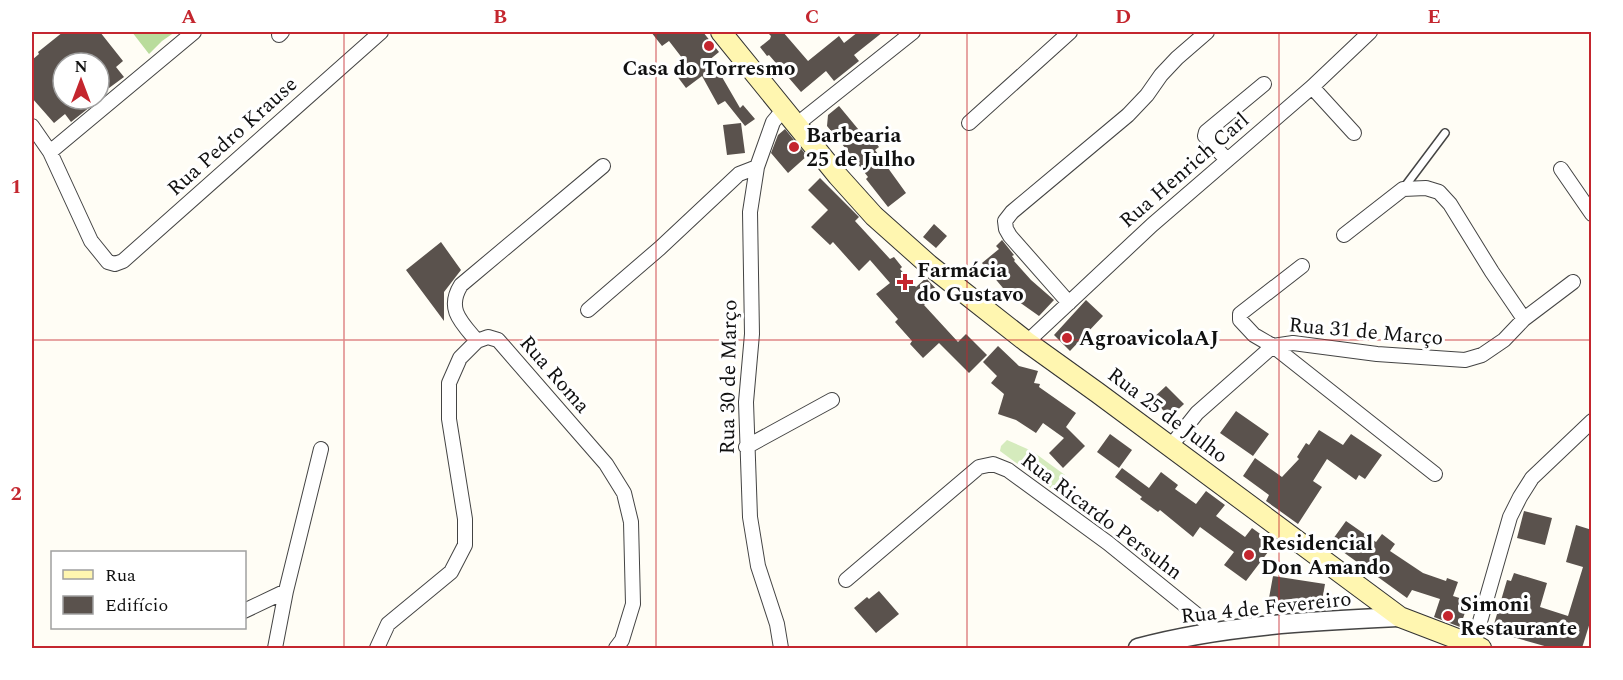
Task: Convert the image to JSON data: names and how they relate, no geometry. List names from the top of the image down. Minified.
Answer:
{"streets":{"main road":["Rua 25 de Julho"],"street":["Rua Pedro Krause","Rua Henrich Carl","Rua 31 de Março","Rua Roma","Rua 30 de Março","Rua Ricardo Persuhn","Rua 4 de Fevereiro"]},"crossings":[["Rua Henrich Carl","Rua 25 de Julho"],["Rua 31 de Março","Rua 25 de Julho"],["Rua 30 de Março","Rua 25 de Julho"],["Rua 25 de Julho","Rua 4 de Fevereiro"],["Rua Ricardo Persuhn","Rua 4 de Fevereiro"]],"places":{"other":["Casa do Torresmo","Barbearia 25 de Julho","AgroavicolaAJ","Residencial Don Amando","Simoni Restaurante"],"health":["Farmácia do Gustavo"]},"legend":["Rua","Edifício"],"north":"top","grid":{"columns":["A","B","C","D","E"],"rows":["1","2"]}}
